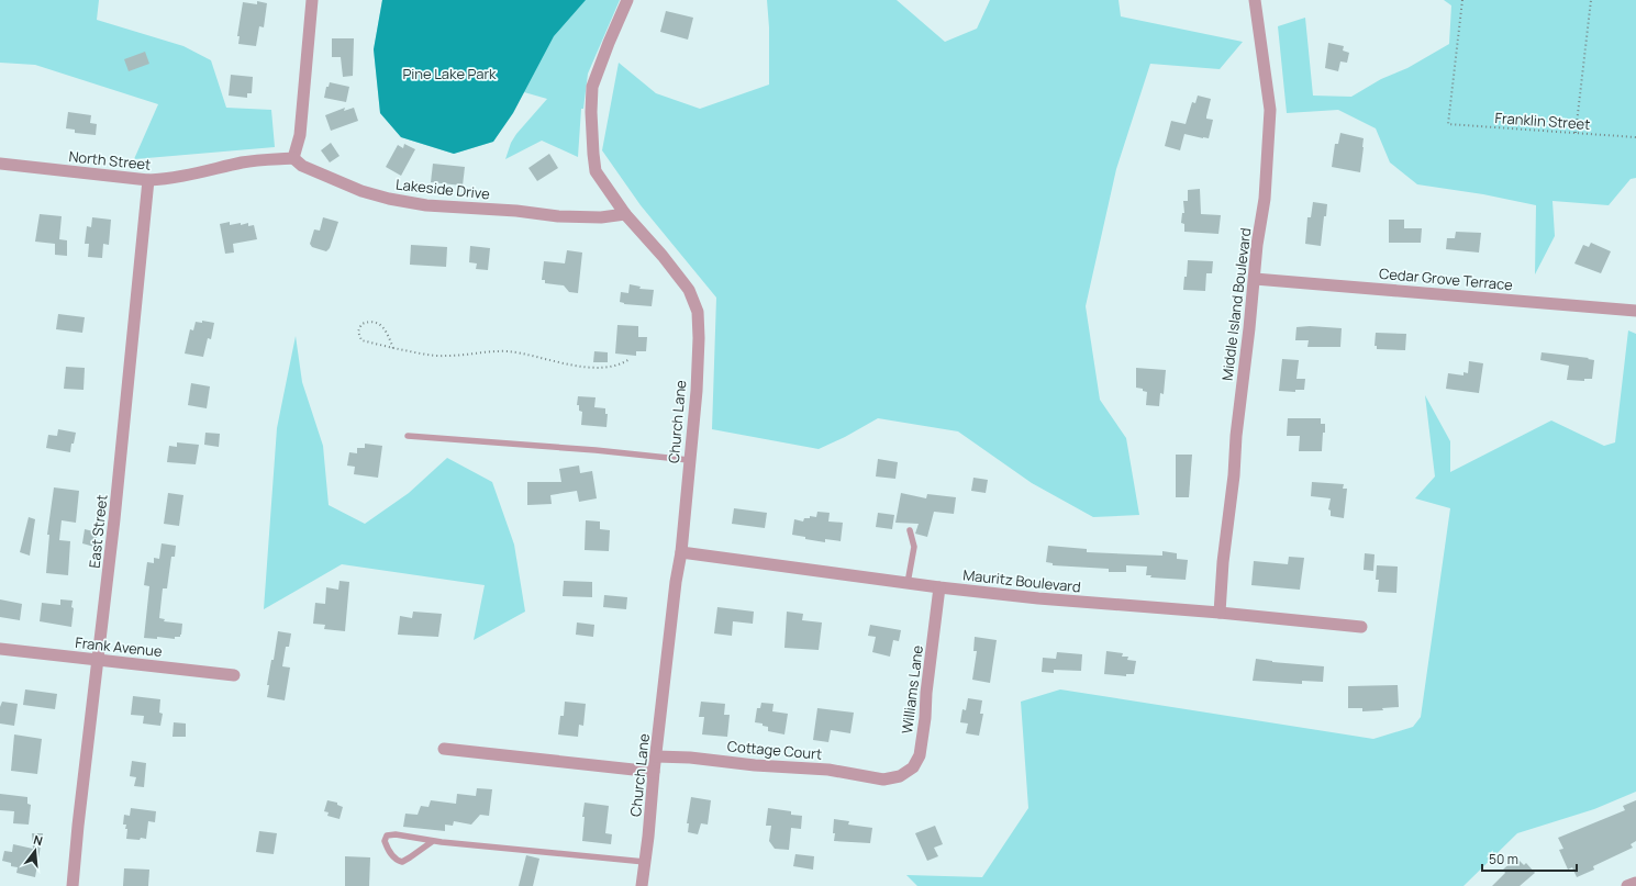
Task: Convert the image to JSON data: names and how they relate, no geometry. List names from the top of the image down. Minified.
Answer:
{"streets":{"street":["North Street","Lakeside Drive","Cedar Grove Terrace","Middle Island Boulevard","Church Lane","East Street","Mauritz Boulevard","Frank Avenue","Williams Lane","Cottage Court"],"path":["Franklin Street"]},"crossings":[["North Street","Lakeside Drive"],["North Street","East Street"],["Lakeside Drive","Church Lane"],["Cedar Grove Terrace","Middle Island Boulevard"],["Middle Island Boulevard","Mauritz Boulevard"],["Church Lane","Mauritz Boulevard"],["Church Lane","Cottage Court"],["East Street","Frank Avenue"],["Mauritz Boulevard","Williams Lane"],["Williams Lane","Cottage Court"]],"parks":["Pine Lake Park"],"scale_bar":"50 m","north":"top"}
